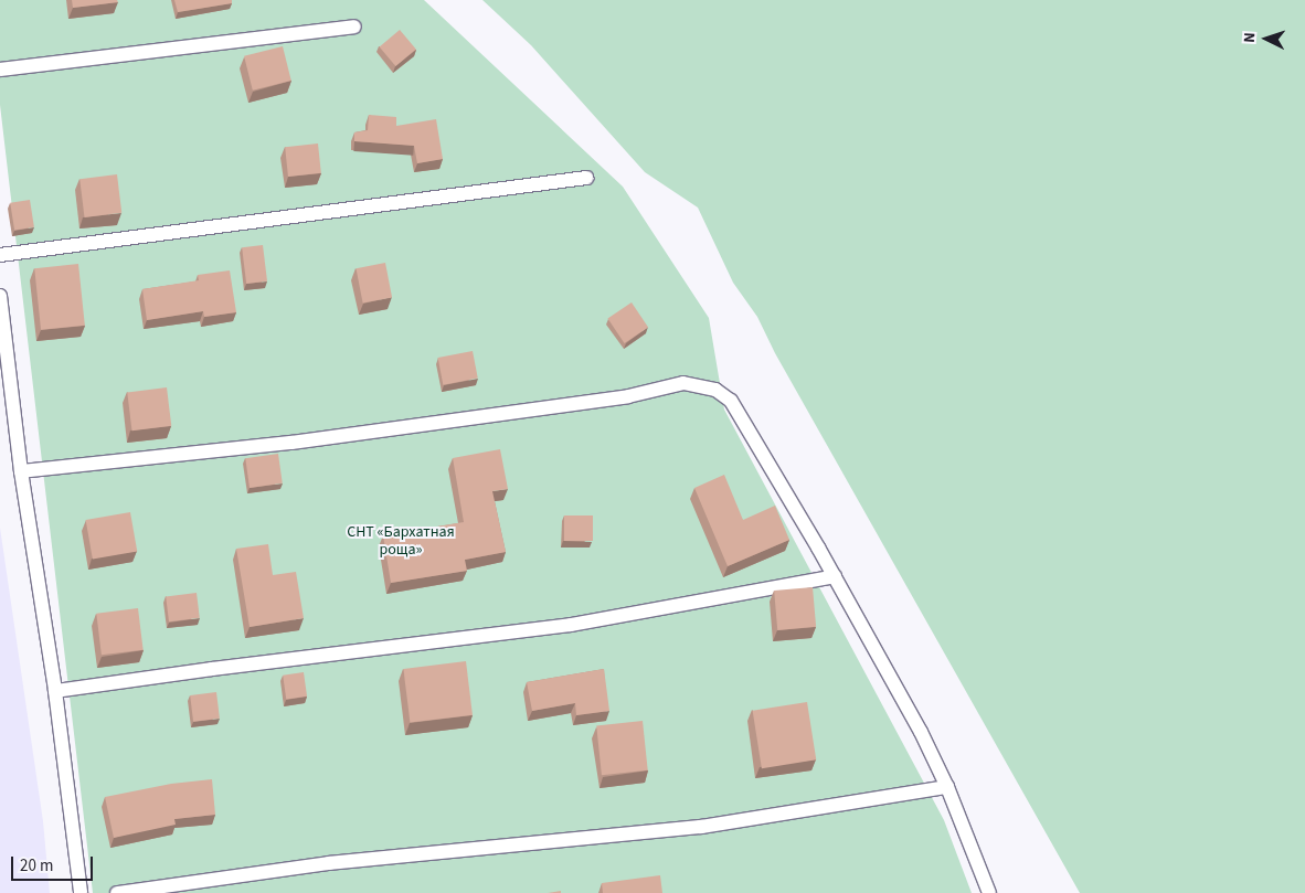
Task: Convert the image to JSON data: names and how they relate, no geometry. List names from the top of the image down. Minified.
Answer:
{"parks":["СНТ «Бархатная роща»"],"scale_bar":"20 m","north":"left"}
